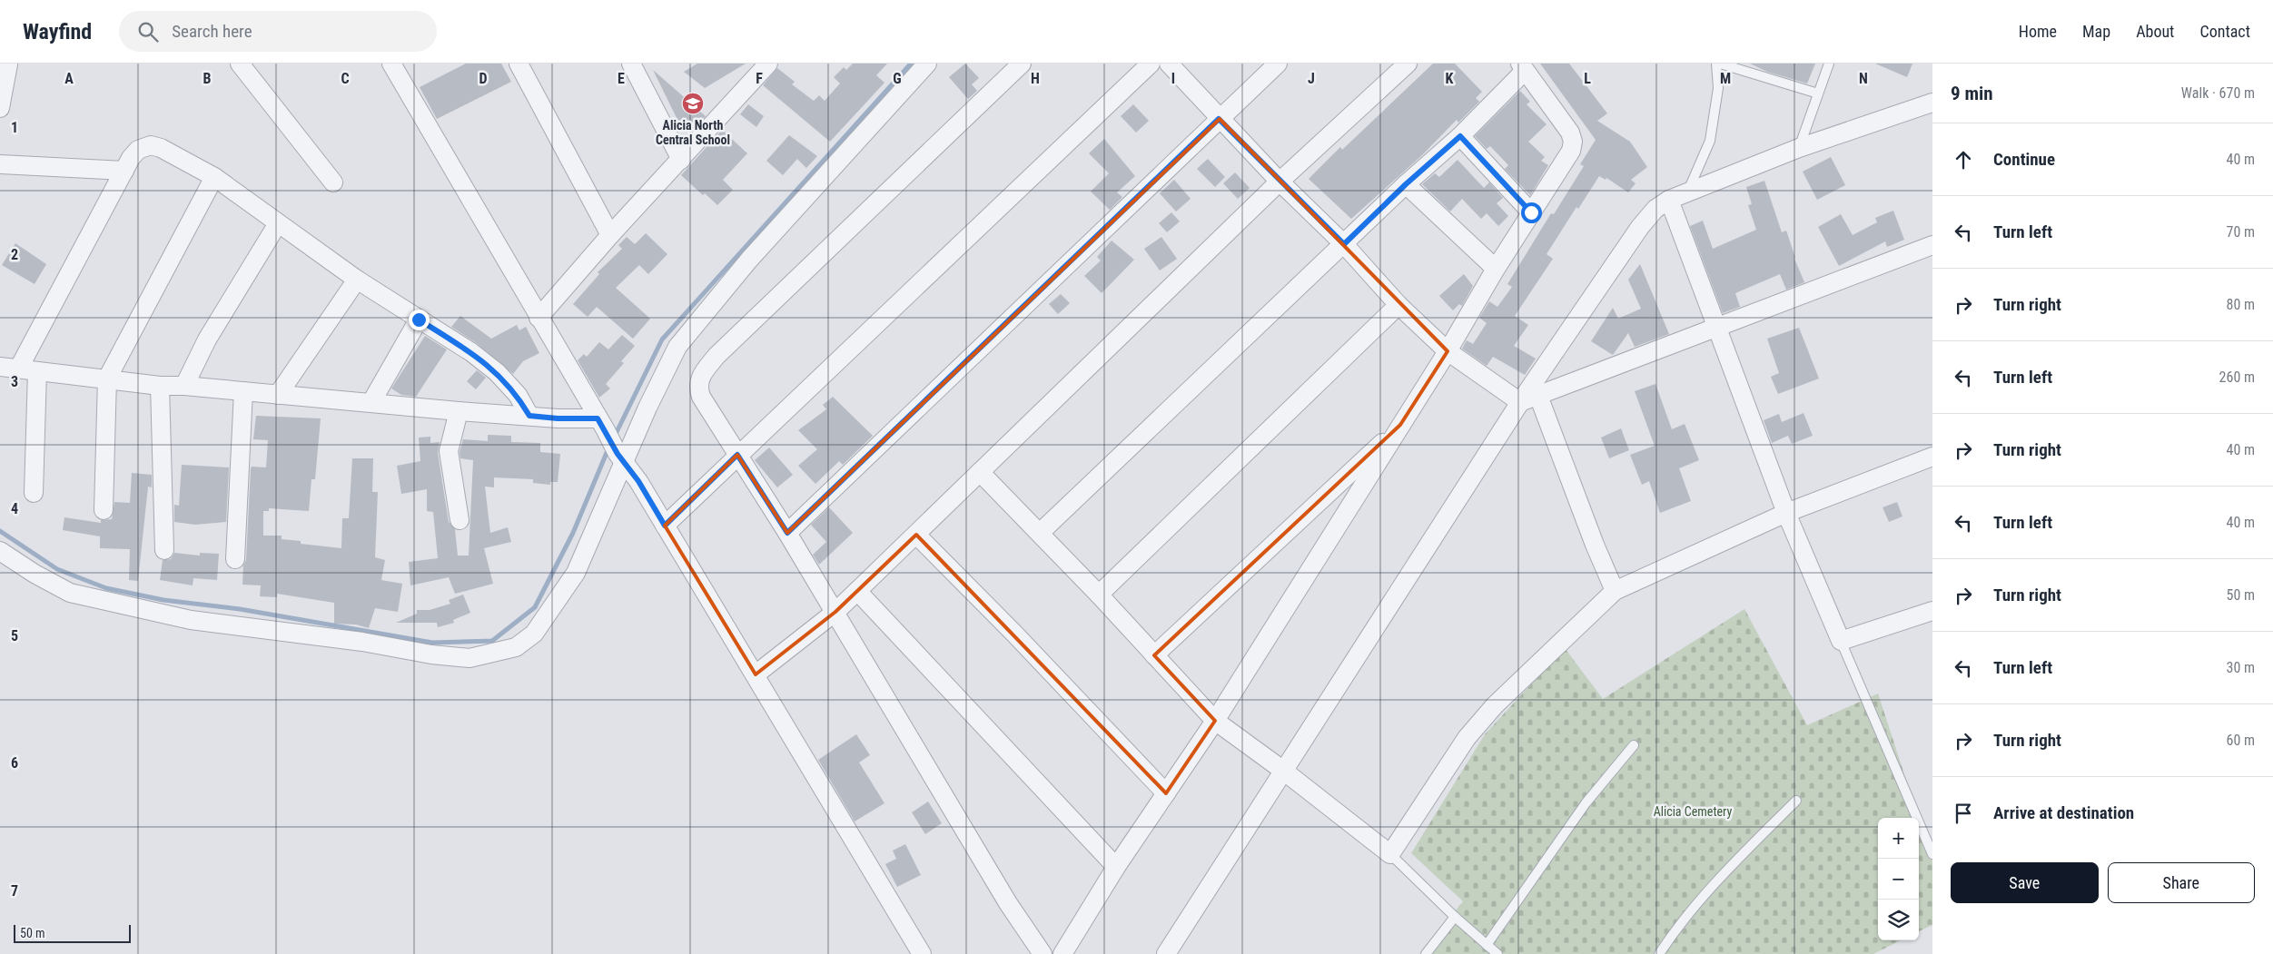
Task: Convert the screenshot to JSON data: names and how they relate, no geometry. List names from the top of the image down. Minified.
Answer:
{"parks":["Alicia Cemetery"],"places":{"school or university":["Alicia North Central School"]},"scale_bar":"50 m","page":{"header":"Wayfind","search":"Search here","nav":["Home","Map","About","Contact"],"heading":["9 min","Walk · 670 m"],"list":[["Continue","40 m"],["Turn left","70 m"],["Turn right","80 m"],["Turn left","260 m"],["Turn right","40 m"],["Turn left","40 m"],["Turn right","50 m"],["Turn left","30 m"],["Turn right","60 m"],"Arrive at destination"],"map_buttons":["+","−"],"buttons":["Save","Share"],"scale":"50 m"},"grid":{"columns":["A","B","C","D","E","F","G","H","I","J","K","L","M","N"],"rows":["1","2","3","4","5","6","7"]}}
